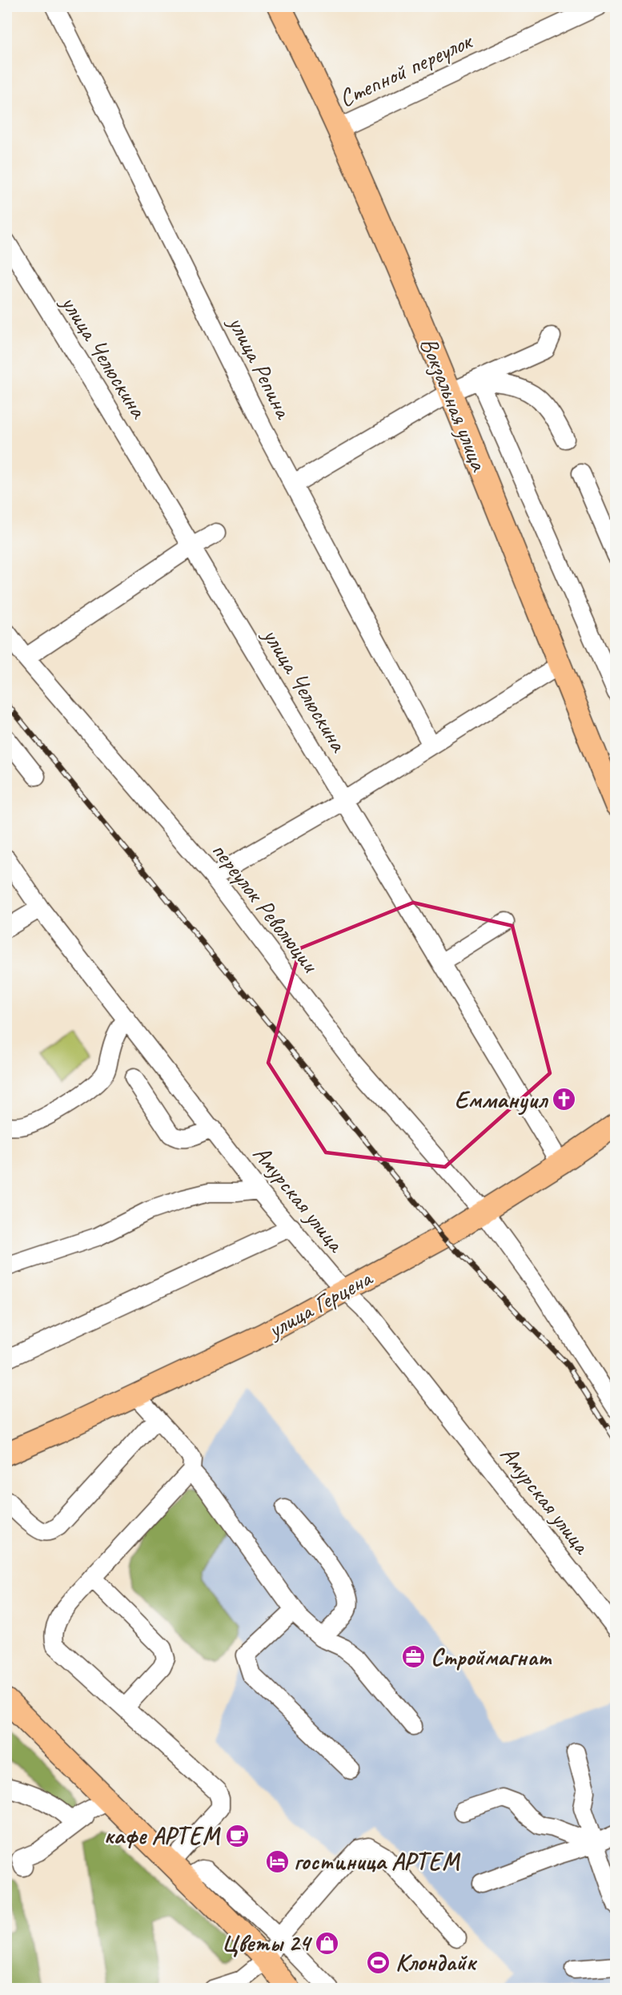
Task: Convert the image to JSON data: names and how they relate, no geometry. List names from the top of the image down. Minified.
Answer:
{"streets":{"main road":["Вокзальная улица","улица Герцена"],"street":["Степной переулок","улица Челюскина","улица Репина","переулок Революции","Амурская улица"]},"crossings":[["Степной переулок","Вокзальная улица"],["улица Челюскина","улица Герцена"],["переулок Революции","улица Герцена"],["Амурская улица","улица Герцена"]],"places":{"church":["Еммануил"],"office":["Строймагнат"],"cafe":["кафе АРТЕМ"],"hotel":["гостиница АРТЕМ"],"shop":["Цветы 24"],"sports":["Клондайк"]}}
